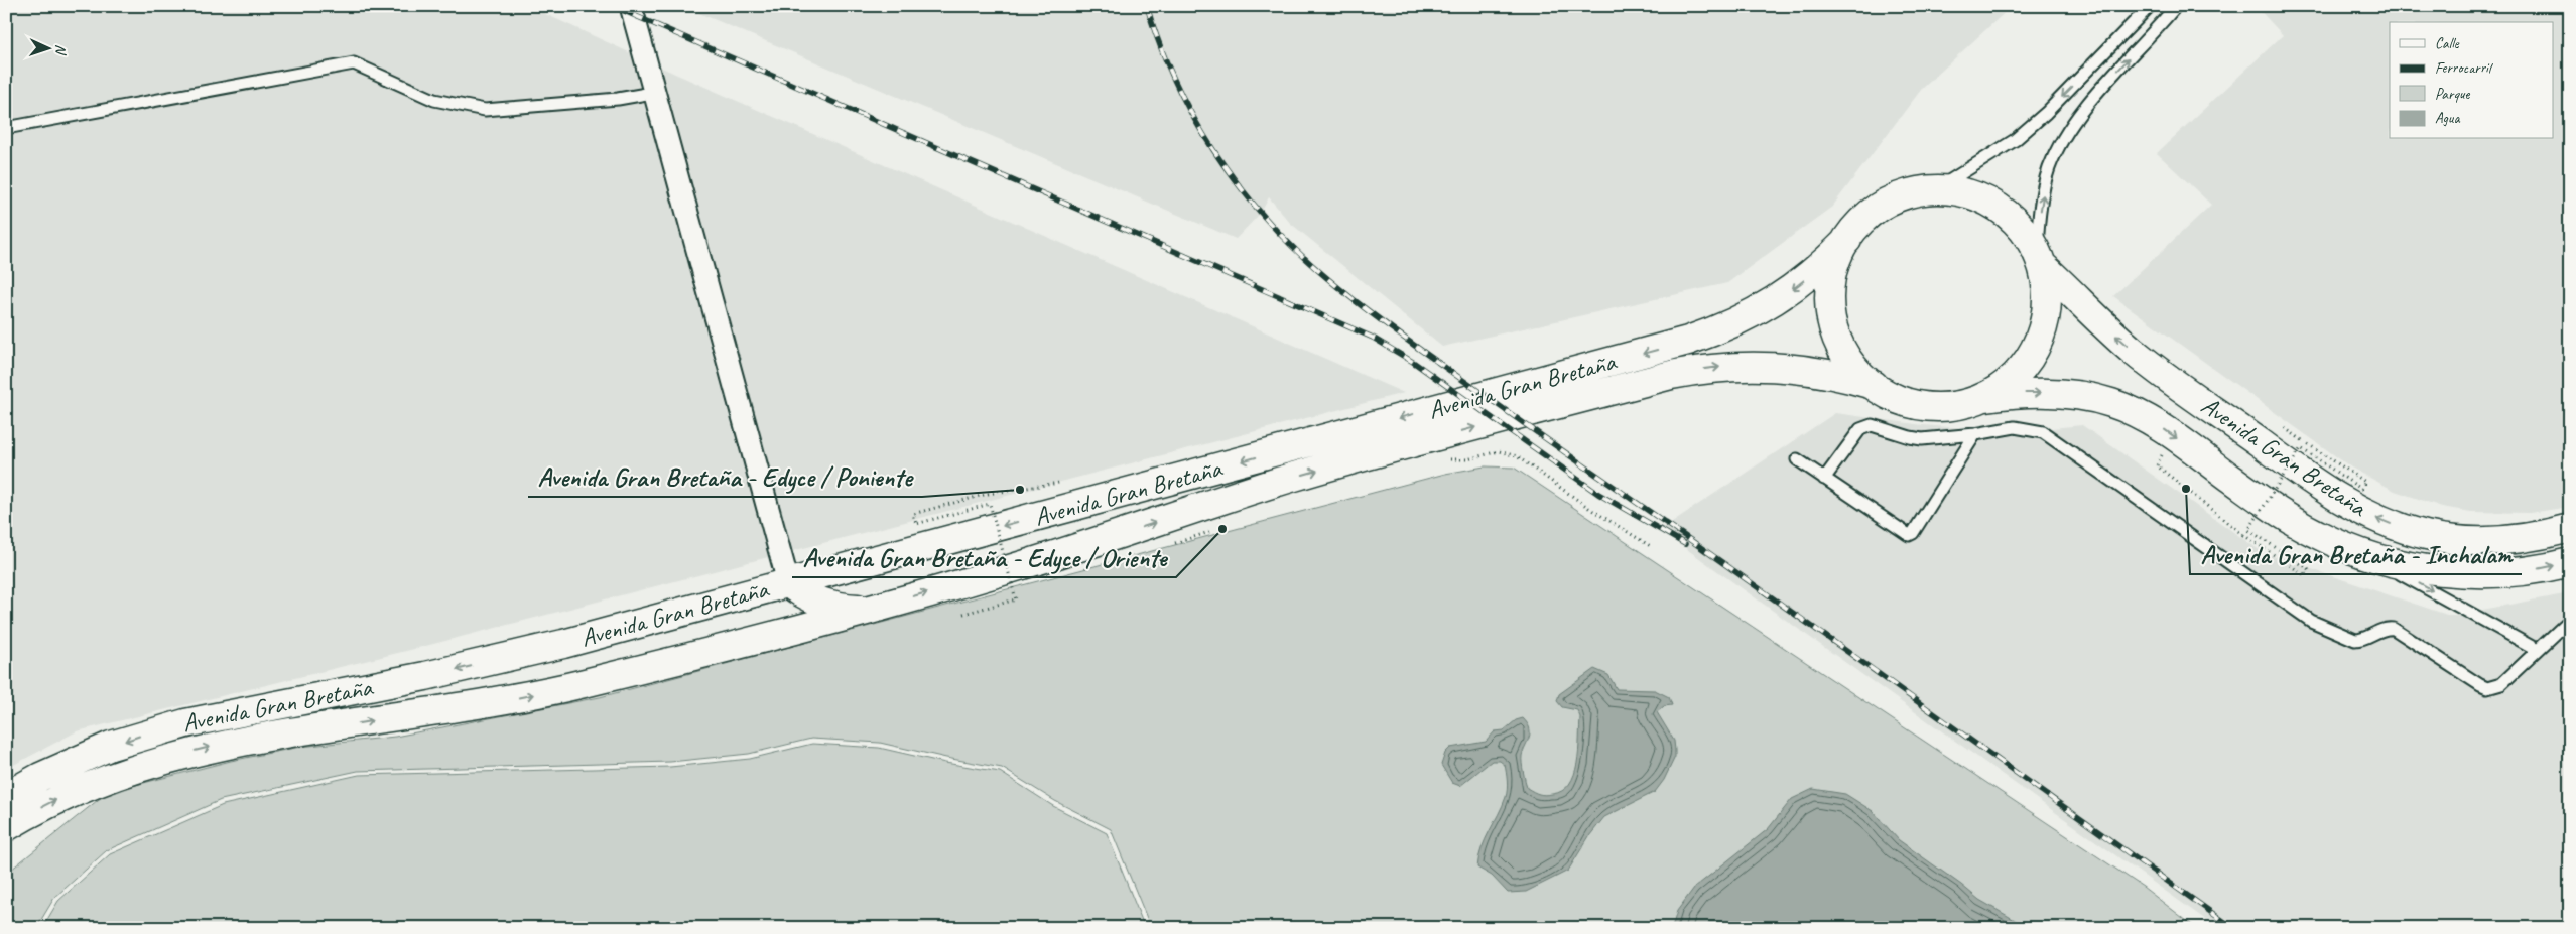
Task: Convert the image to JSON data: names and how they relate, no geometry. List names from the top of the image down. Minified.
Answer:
{"streets":{"main road":["Avenida Gran Bretaña"]},"places":["Avenida Gran Bretaña - Inchalam","Avenida Gran Bretaña - Edyce / Poniente","Avenida Gran Bretaña - Edyce / Oriente"],"legend":["Calle","Ferrocarril","Parque","Agua"],"north":"right"}
